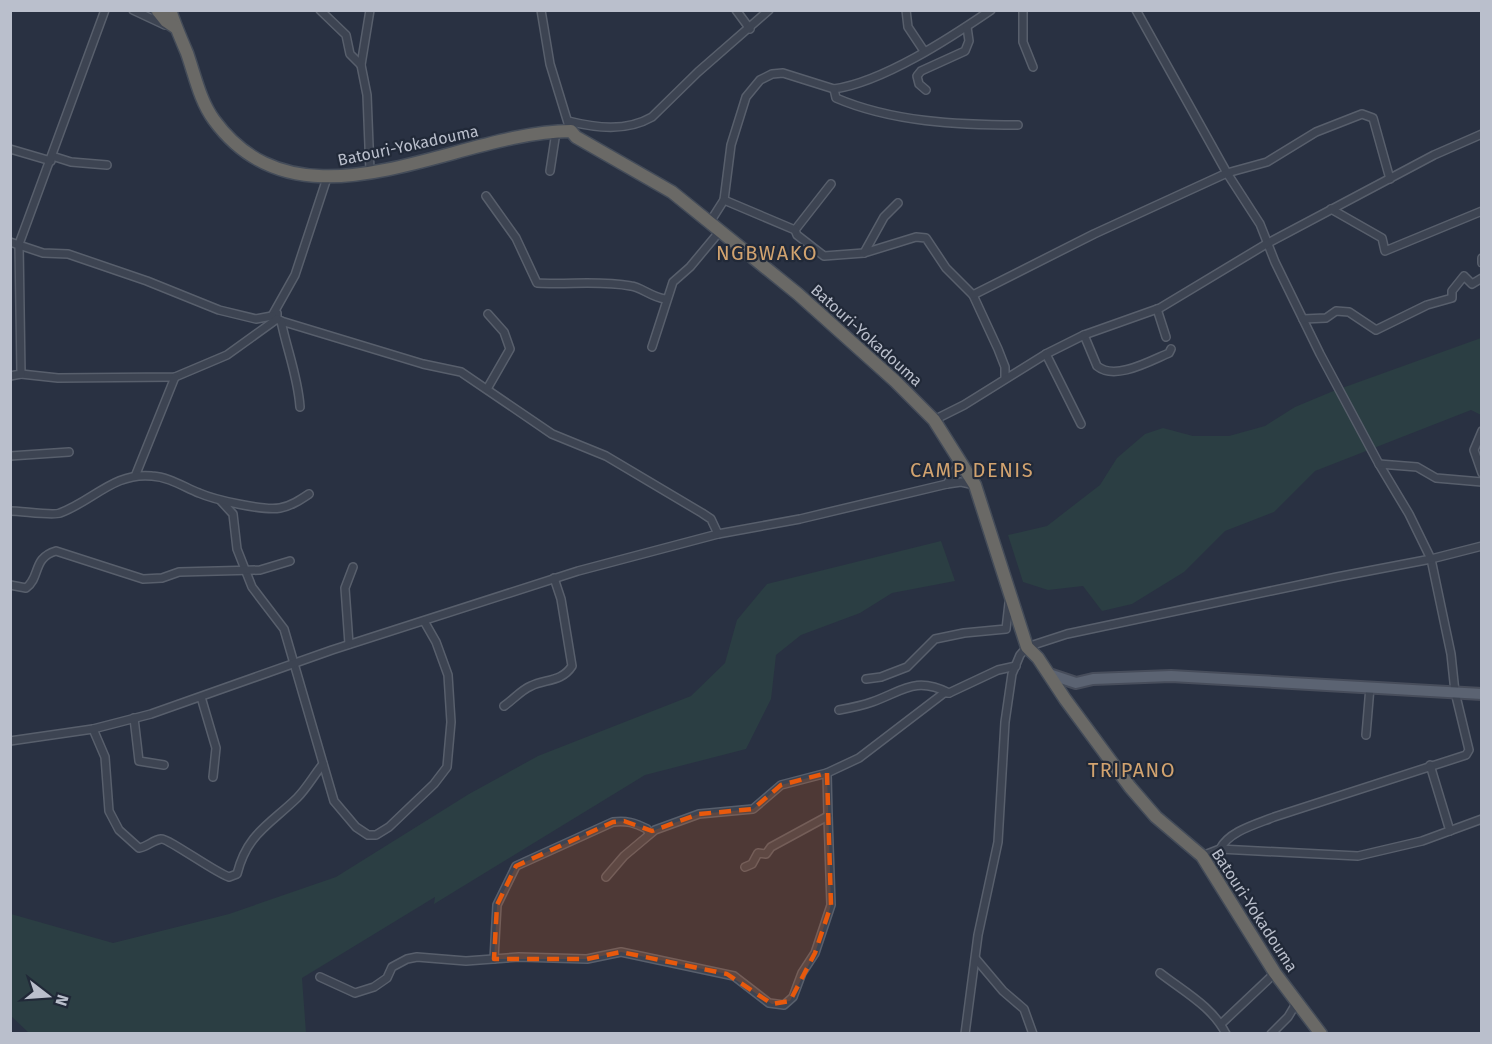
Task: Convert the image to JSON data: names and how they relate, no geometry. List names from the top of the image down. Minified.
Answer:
{"streets":{"highway":["Batouri-Yokadouma"]},"districts":["NGBWAKO","CAMP DENIS","TRIPANO"],"north":"right"}
